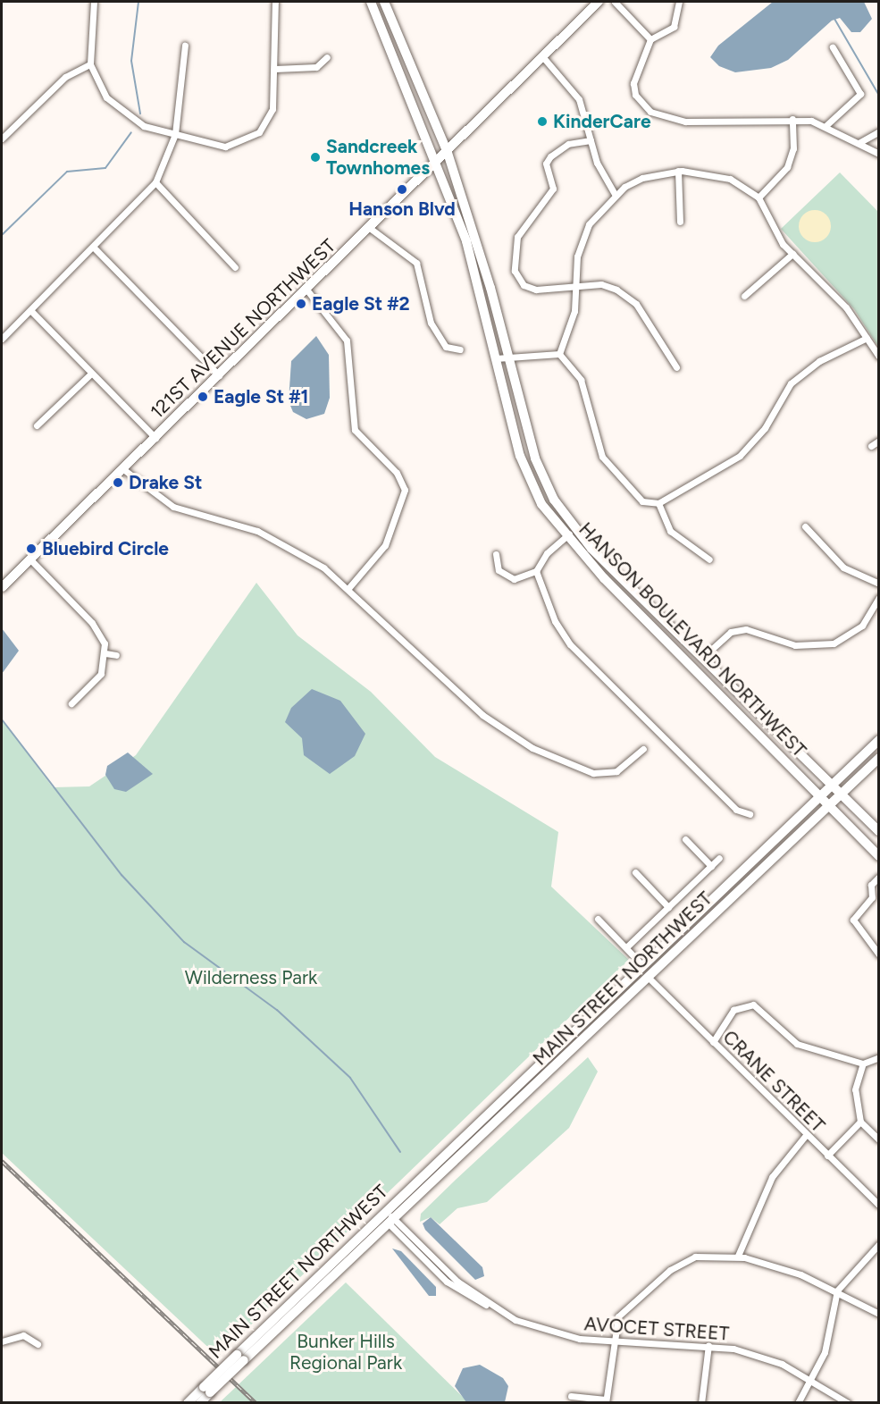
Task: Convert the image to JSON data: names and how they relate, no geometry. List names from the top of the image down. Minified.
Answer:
{"streets":{"main road":["121ST AVENUE NORTHWEST","HANSON BOULEVARD NORTHWEST","MAIN STREET NORTHWEST"],"street":["CRANE STREET","AVOCET STREET"]},"crossings":[["121ST AVENUE NORTHWEST","HANSON BOULEVARD NORTHWEST"],["HANSON BOULEVARD NORTHWEST","MAIN STREET NORTHWEST"],["MAIN STREET NORTHWEST","CRANE STREET"],["MAIN STREET NORTHWEST","AVOCET STREET"]],"parks":["Wilderness Park","Bunker Hills Regional Park"],"places":["KinderCare","Sandcreek Townhomes","Hanson Blvd","Eagle St #2","Eagle St #1","Drake St","Bluebird Circle"]}
